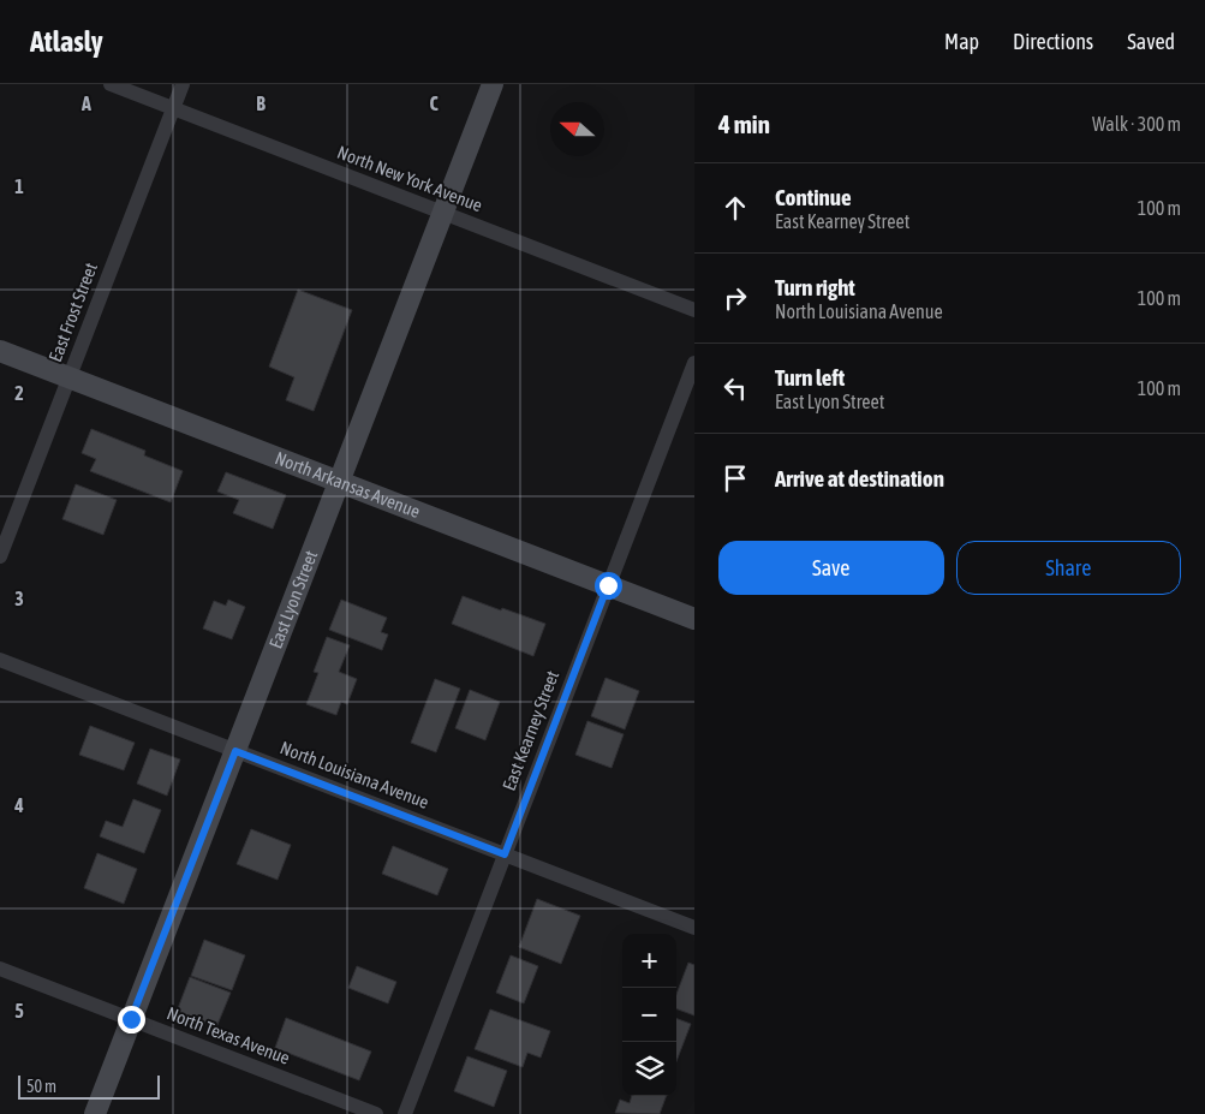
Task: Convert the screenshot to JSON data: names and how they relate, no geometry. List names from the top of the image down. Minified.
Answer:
{"streets":{"main road":["North Arkansas Avenue","East Lyon Street"],"street":["North New York Avenue","East Frost Street","East Kearney Street","North Louisiana Avenue","North Texas Avenue"]},"crossings":[["North New York Avenue","East Frost Street"],["North New York Avenue","East Lyon Street"],["East Frost Street","North Arkansas Avenue"],["North Arkansas Avenue","East Lyon Street"],["North Arkansas Avenue","East Kearney Street"],["East Lyon Street","North Louisiana Avenue"],["East Lyon Street","North Texas Avenue"],["East Kearney Street","North Louisiana Avenue"]],"scale_bar":"50 m","north":"left","page":{"header":"Atlasly","nav":["Map","Directions","Saved"],"heading":["4 min","Walk · 300 m"],"list":[["Continue","East Kearney Street","100 m"],["Turn right","North Louisiana Avenue","100 m"],["Turn left","East Lyon Street","100 m"],"Arrive at destination"],"buttons":["Save","Share"],"map_buttons":["+","−"],"scale":"50 m"},"grid":{"columns":["A","B","C"],"rows":["1","2","3","4","5"]}}
